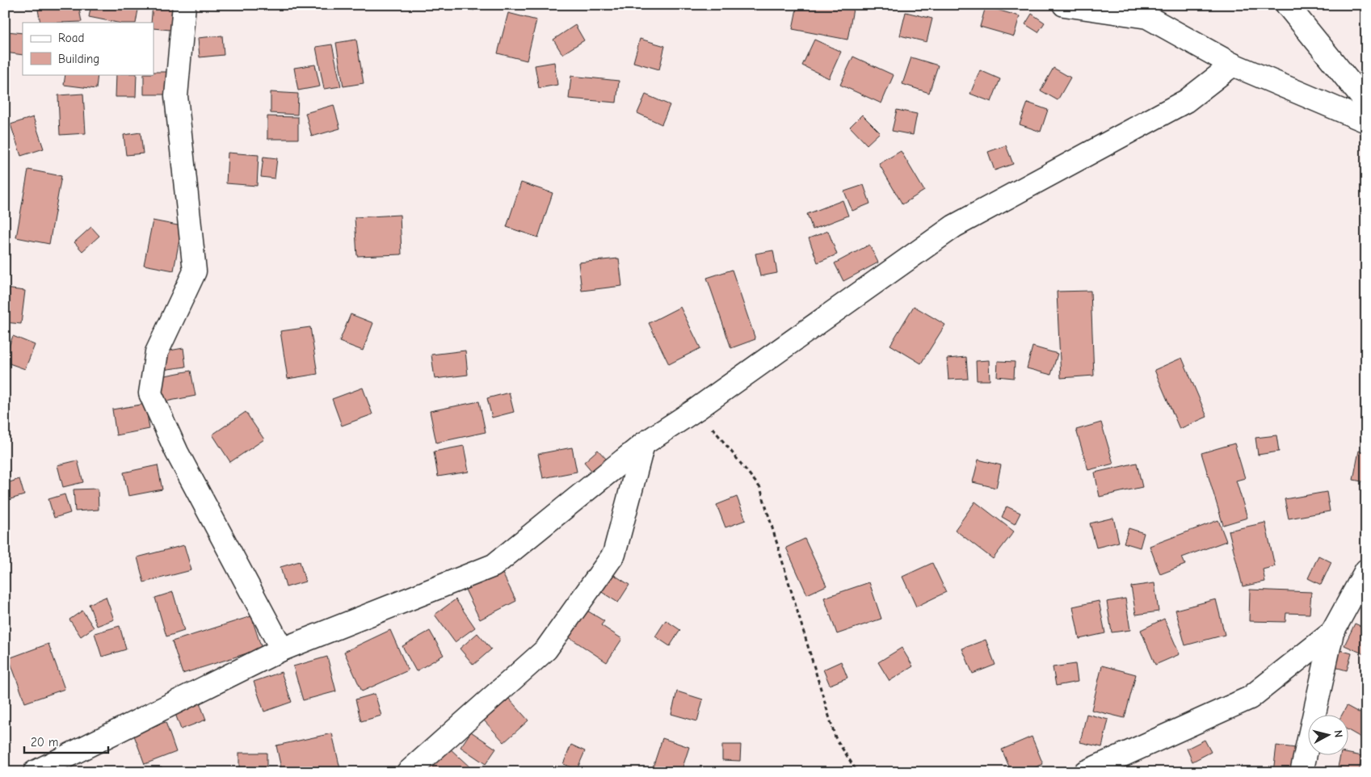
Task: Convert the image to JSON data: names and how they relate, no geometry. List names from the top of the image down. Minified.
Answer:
{"legend":["Road","Building"],"scale_bar":"20 m","north":"right"}
